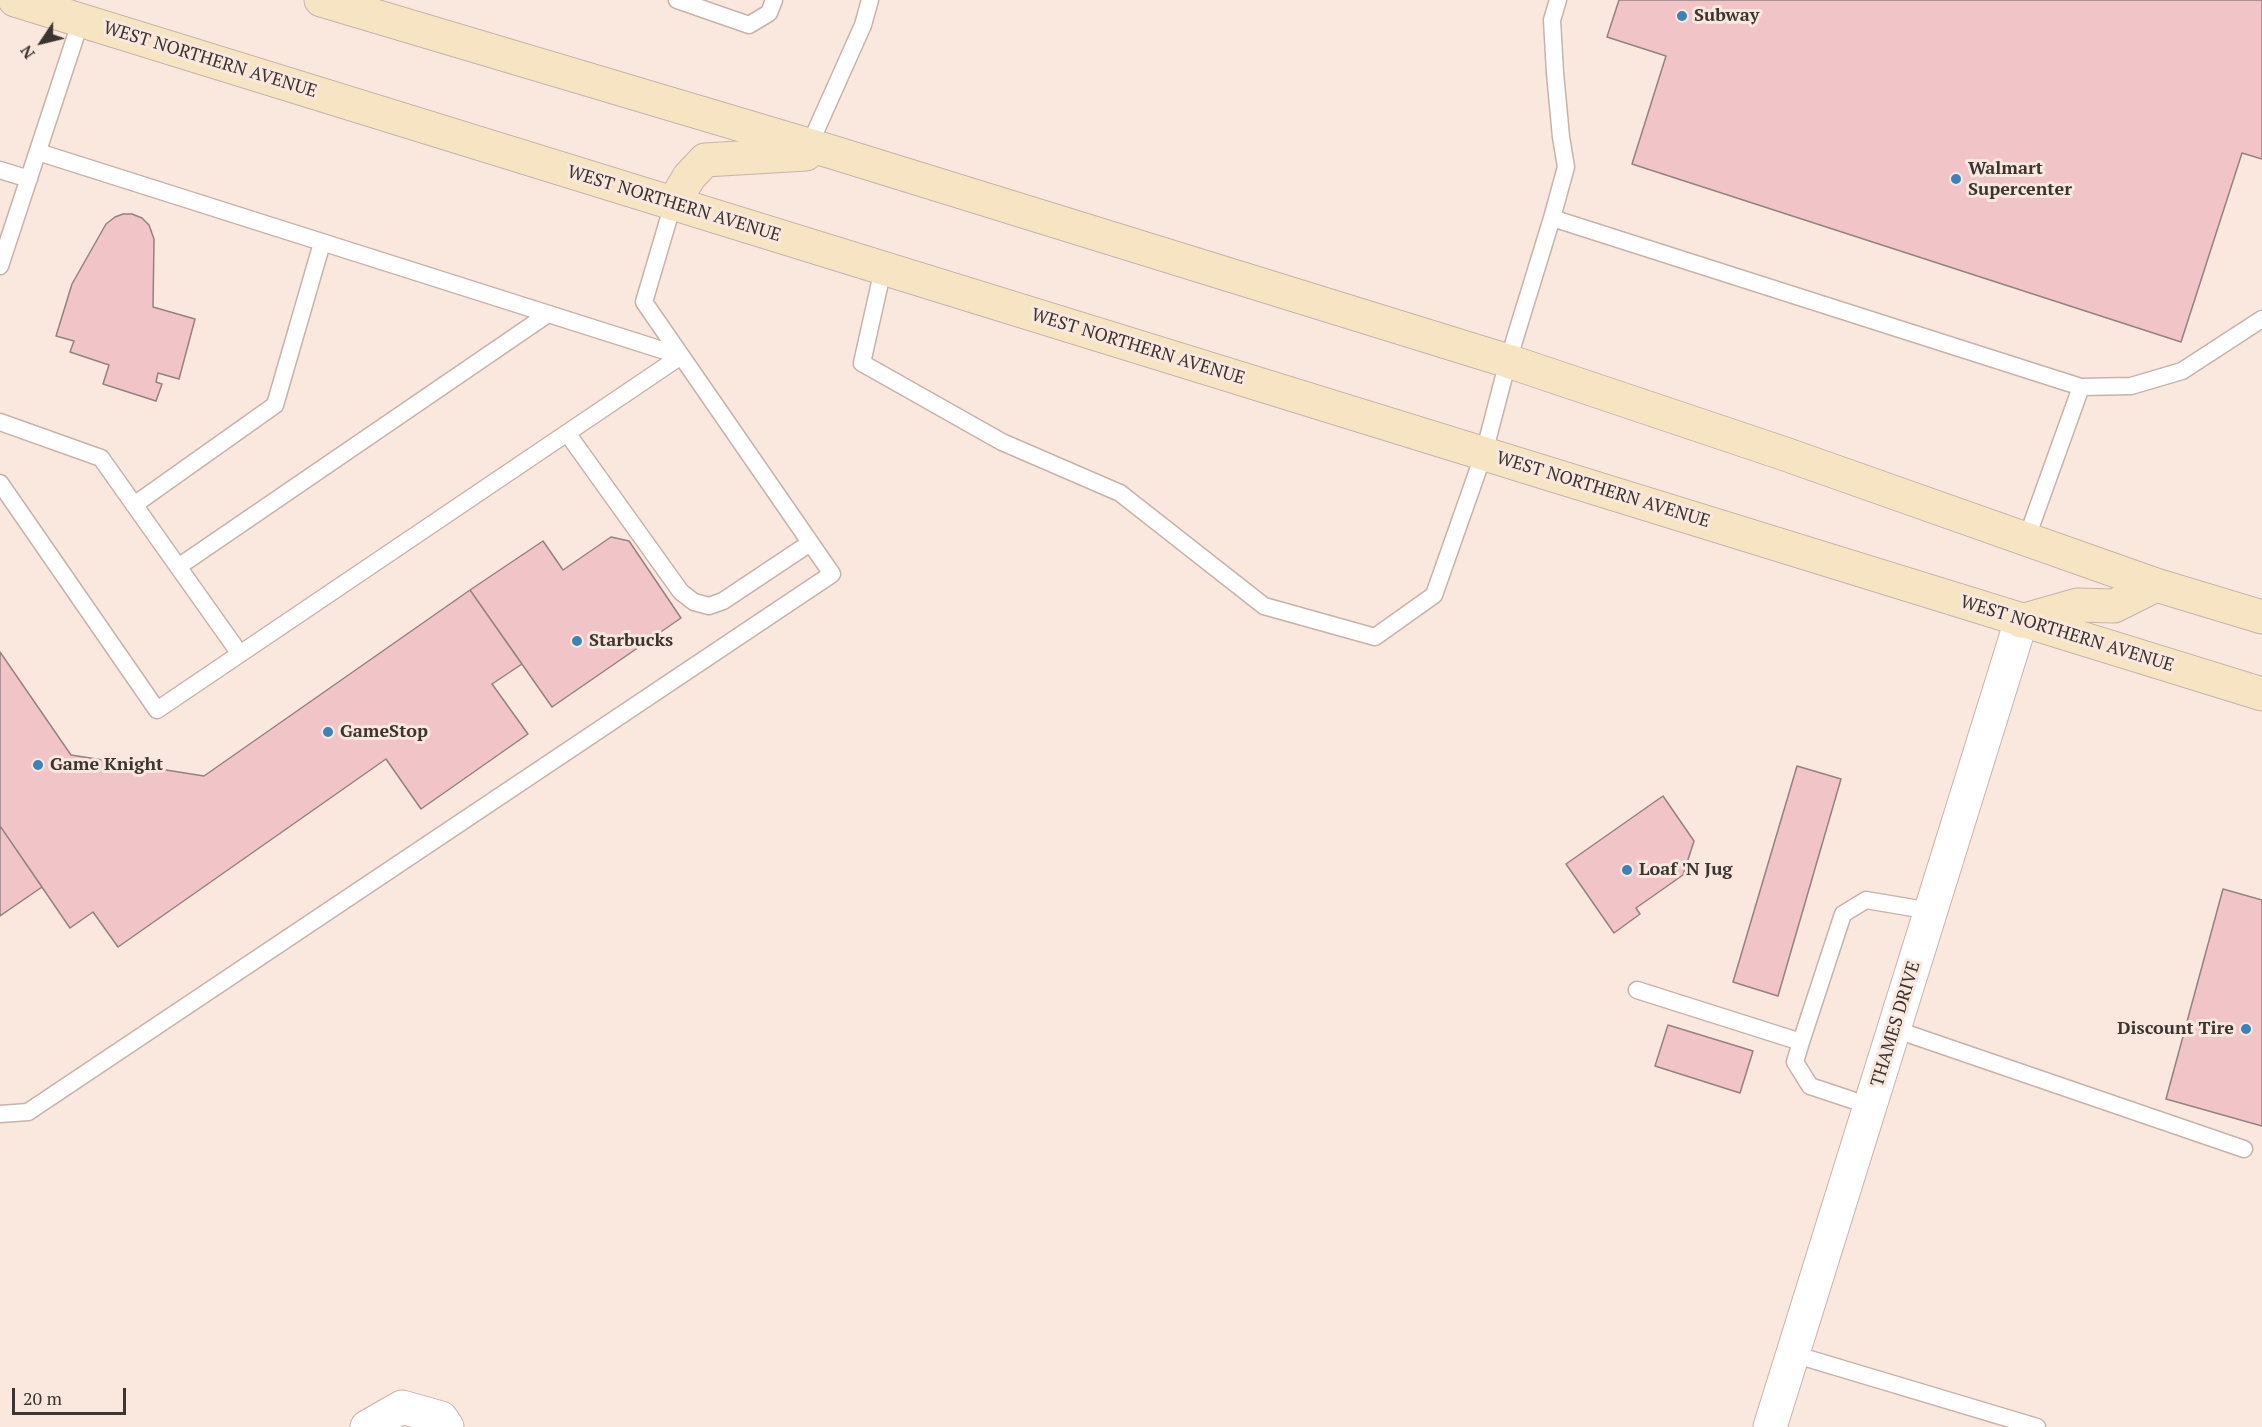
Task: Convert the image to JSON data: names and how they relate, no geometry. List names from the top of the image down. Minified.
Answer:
{"streets":{"main road":["WEST NORTHERN AVENUE"],"street":["THAMES DRIVE"]},"crossings":[["WEST NORTHERN AVENUE","THAMES DRIVE"]],"places":["Subway","Walmart Supercenter","Starbucks","GameStop","Game Knight","Loaf 'N Jug","Discount Tire"],"scale_bar":"20 m","north":"bottom left"}
